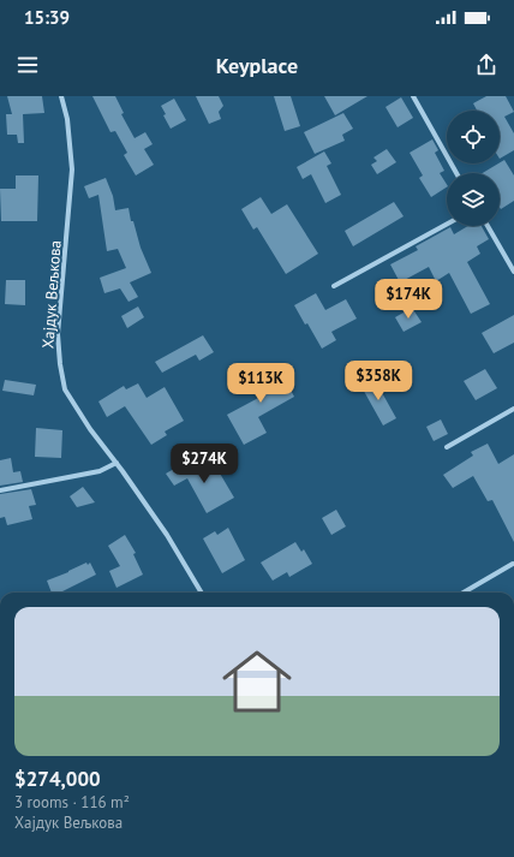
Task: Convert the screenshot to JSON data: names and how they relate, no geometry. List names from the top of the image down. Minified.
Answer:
{"streets":{"street":["Хајдук Вељкова"]},"page":{"status":"15:39","header":"Keyplace","price":["$174K","$358K","$113K","$274K"],"list":[{"name":"$274,000","note":"3 rooms · 116 m² · Хајдук Вељкова"}]}}
